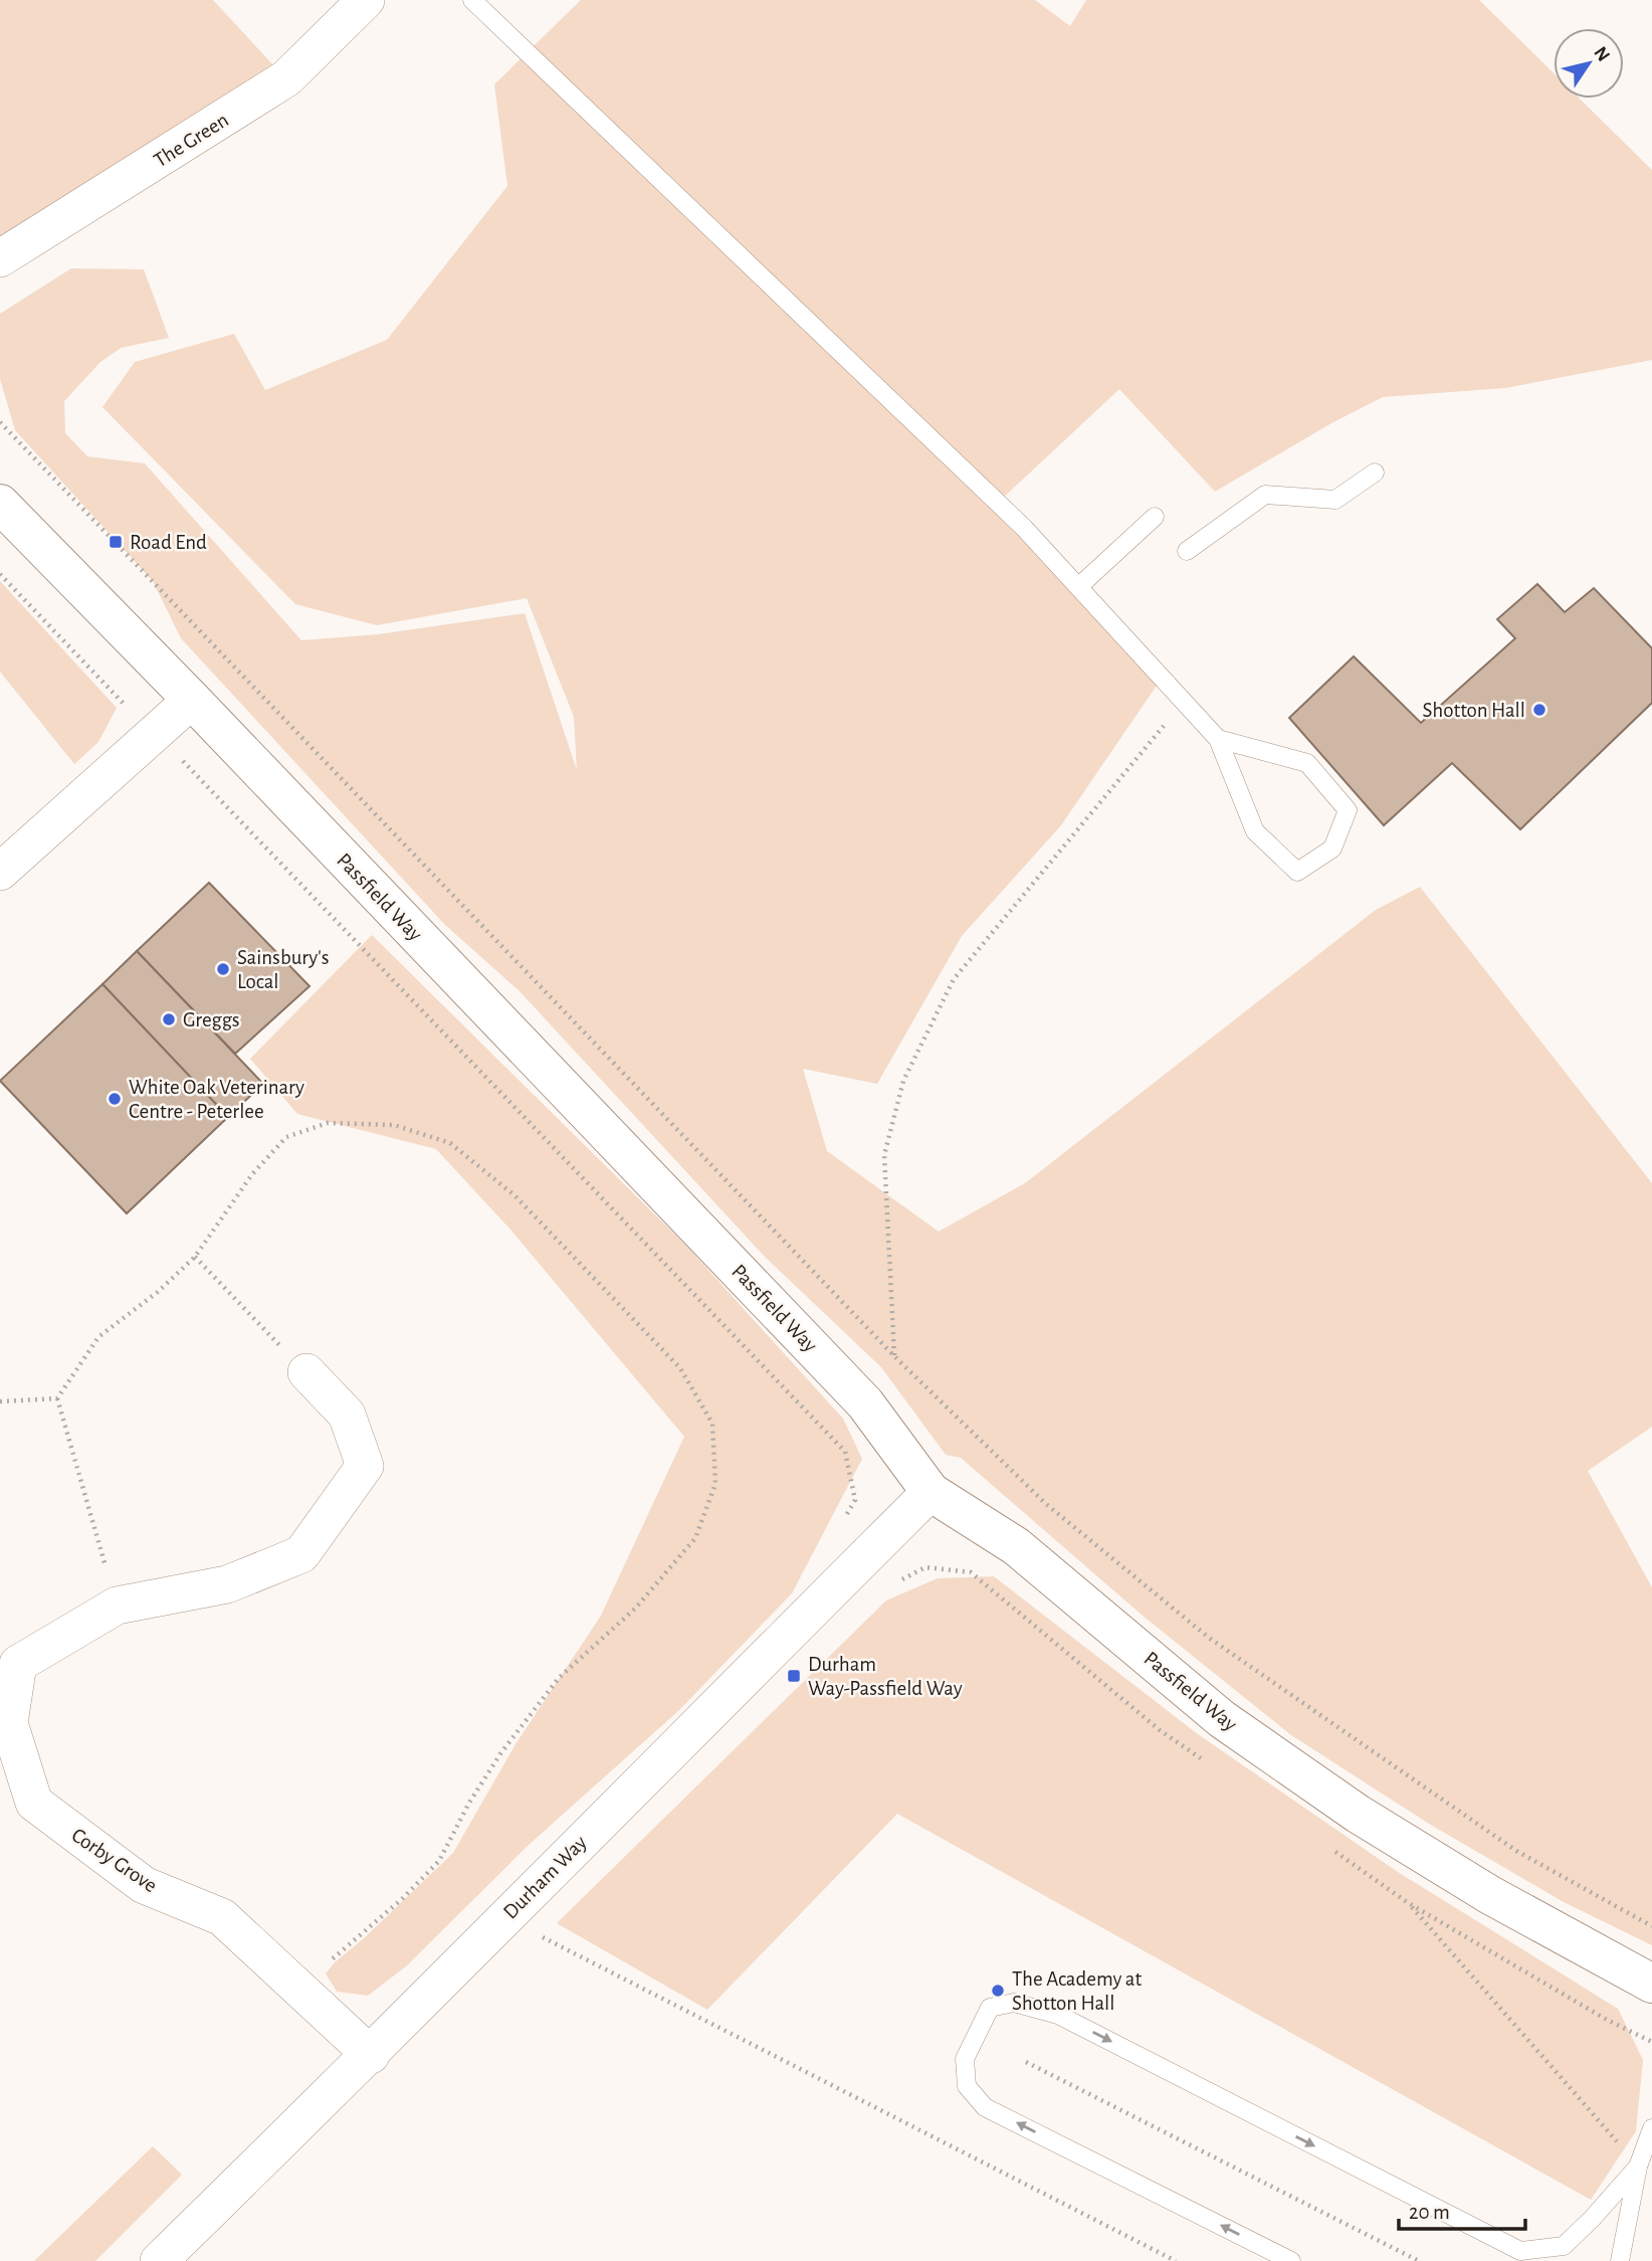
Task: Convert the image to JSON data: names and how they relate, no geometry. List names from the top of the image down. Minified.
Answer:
{"streets":{"street":["The Green","Passfield Way","Corby Grove","Durham Way"]},"crossings":[["Passfield Way","Durham Way"],["Corby Grove","Durham Way"]],"places":{"transit":["Road End","Durham Way-Passfield Way"],"other":["Shotton Hall","Sainsbury's Local","Greggs","White Oak Veterinary Centre - Peterlee","The Academy at Shotton Hall"]},"scale_bar":"20 m","north":"top right"}
